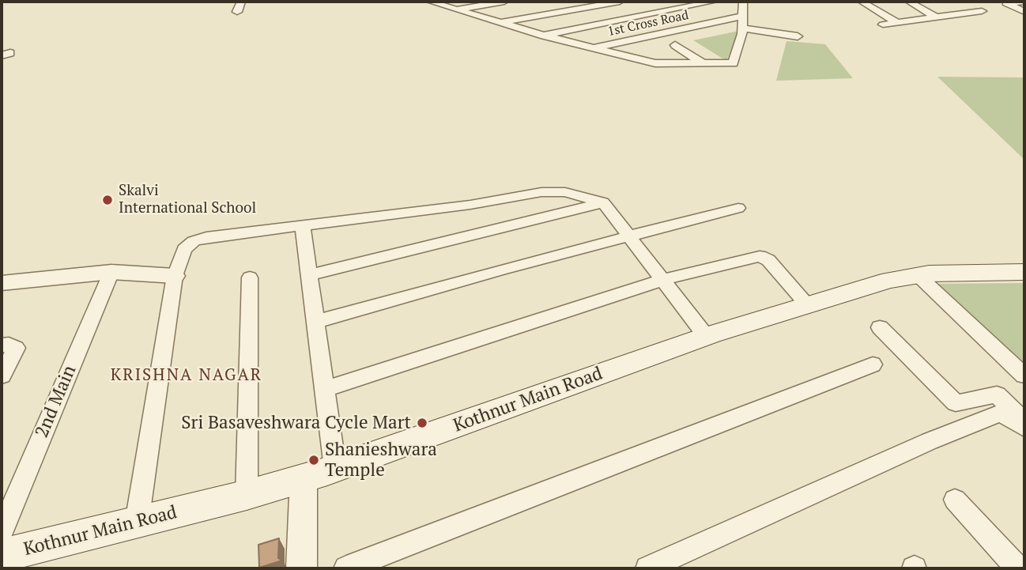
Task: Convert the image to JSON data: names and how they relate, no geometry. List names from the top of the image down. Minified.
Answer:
{"streets":{"main road":["Kothnur Main Road"],"street":["1st Cross Road","2nd Main"]},"districts":["KRISHNA NAGAR"],"places":["Skalvi International School","Sri Basaveshwara Cycle Mart","Shanieshwara Temple"]}
